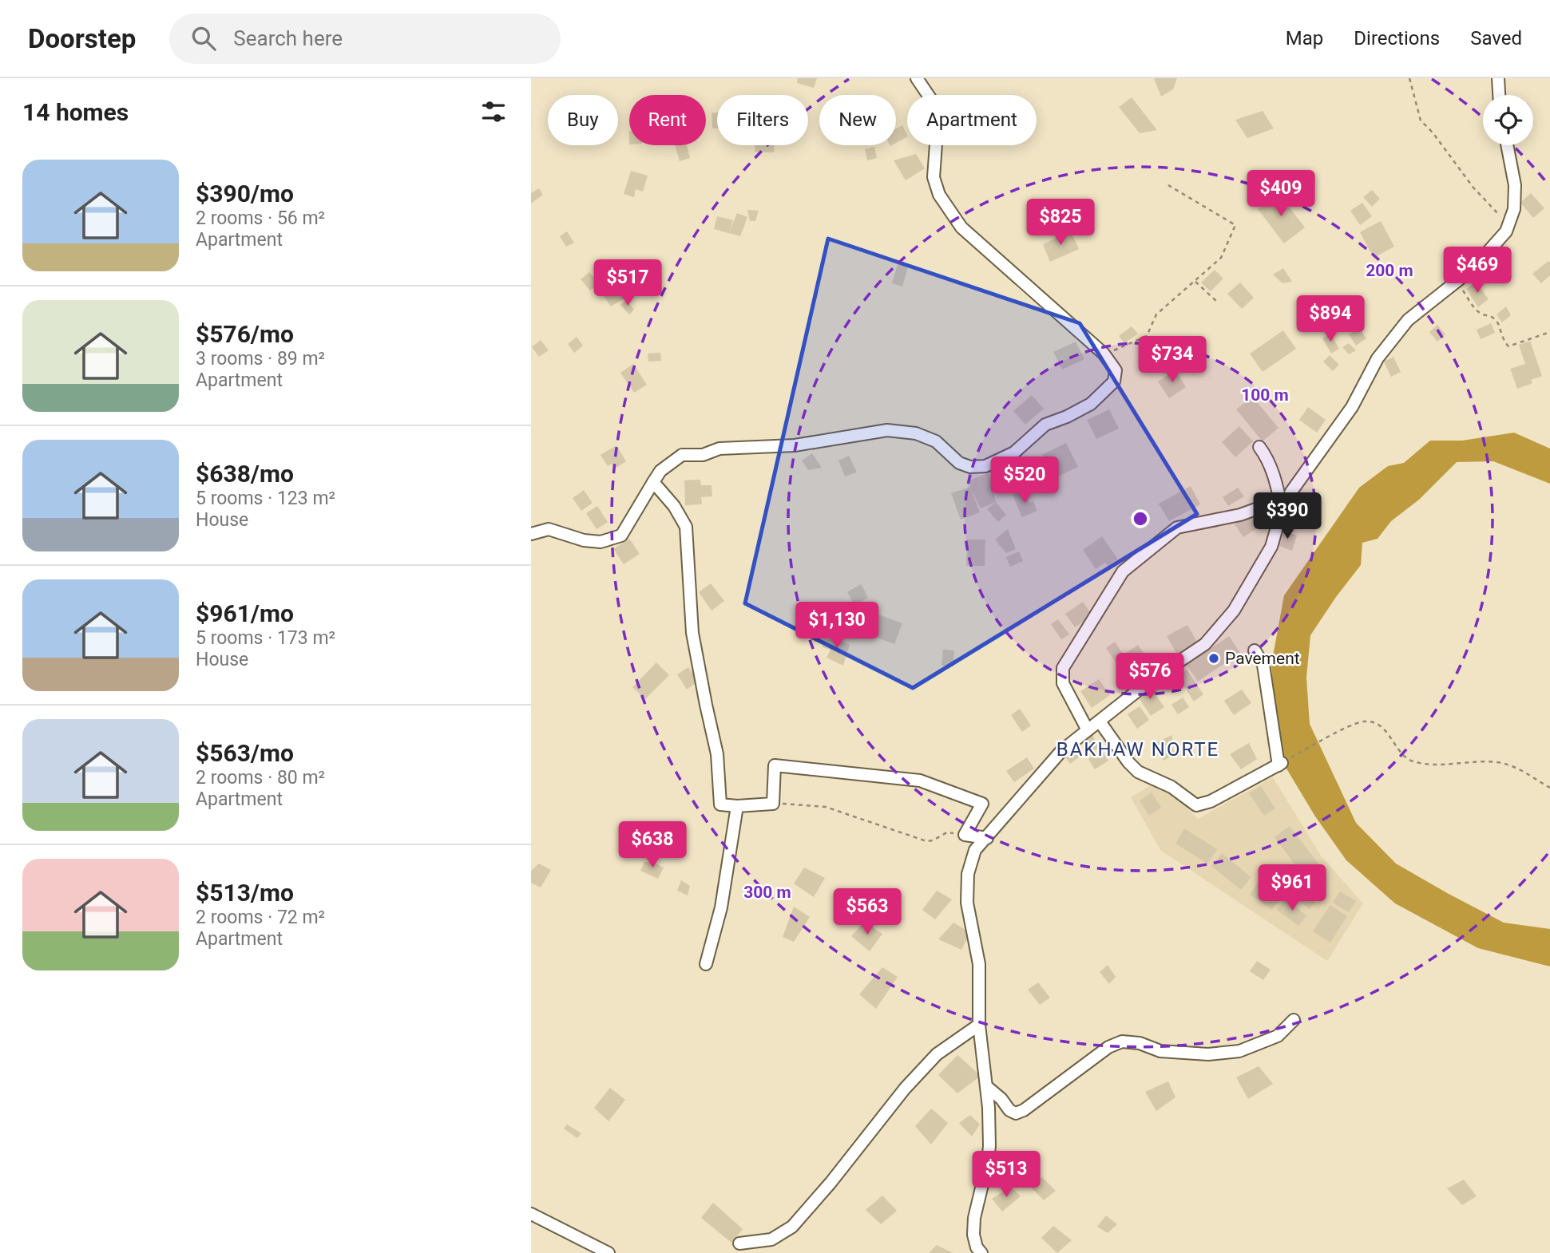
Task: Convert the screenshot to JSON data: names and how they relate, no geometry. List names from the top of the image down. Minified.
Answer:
{"districts":["BAKHAW NORTE"],"places":["Pavement"],"page":{"header":"Doorstep","search":"Search here","nav":["Map","Directions","Saved"],"heading":"14 homes","chip":["Buy","Rent","Filters","New","Apartment"],"list":[{"name":"$390/mo","note":"2 rooms · 56 m² · Apartment"},{"name":"$576/mo","note":"3 rooms · 89 m² · Apartment"},{"name":"$638/mo","note":"5 rooms · 123 m² · House"},{"name":"$961/mo","note":"5 rooms · 173 m² · House"},{"name":"$563/mo","note":"2 rooms · 80 m² · Apartment"},{"name":"$513/mo","note":"2 rooms · 72 m² · Apartment"}],"price":["$409","$825","$469","$517","$894","$734","$520","$390","$1,130","$576","$638","$961","$563","$513"]},"rings":["200 m","100 m","300 m"]}
